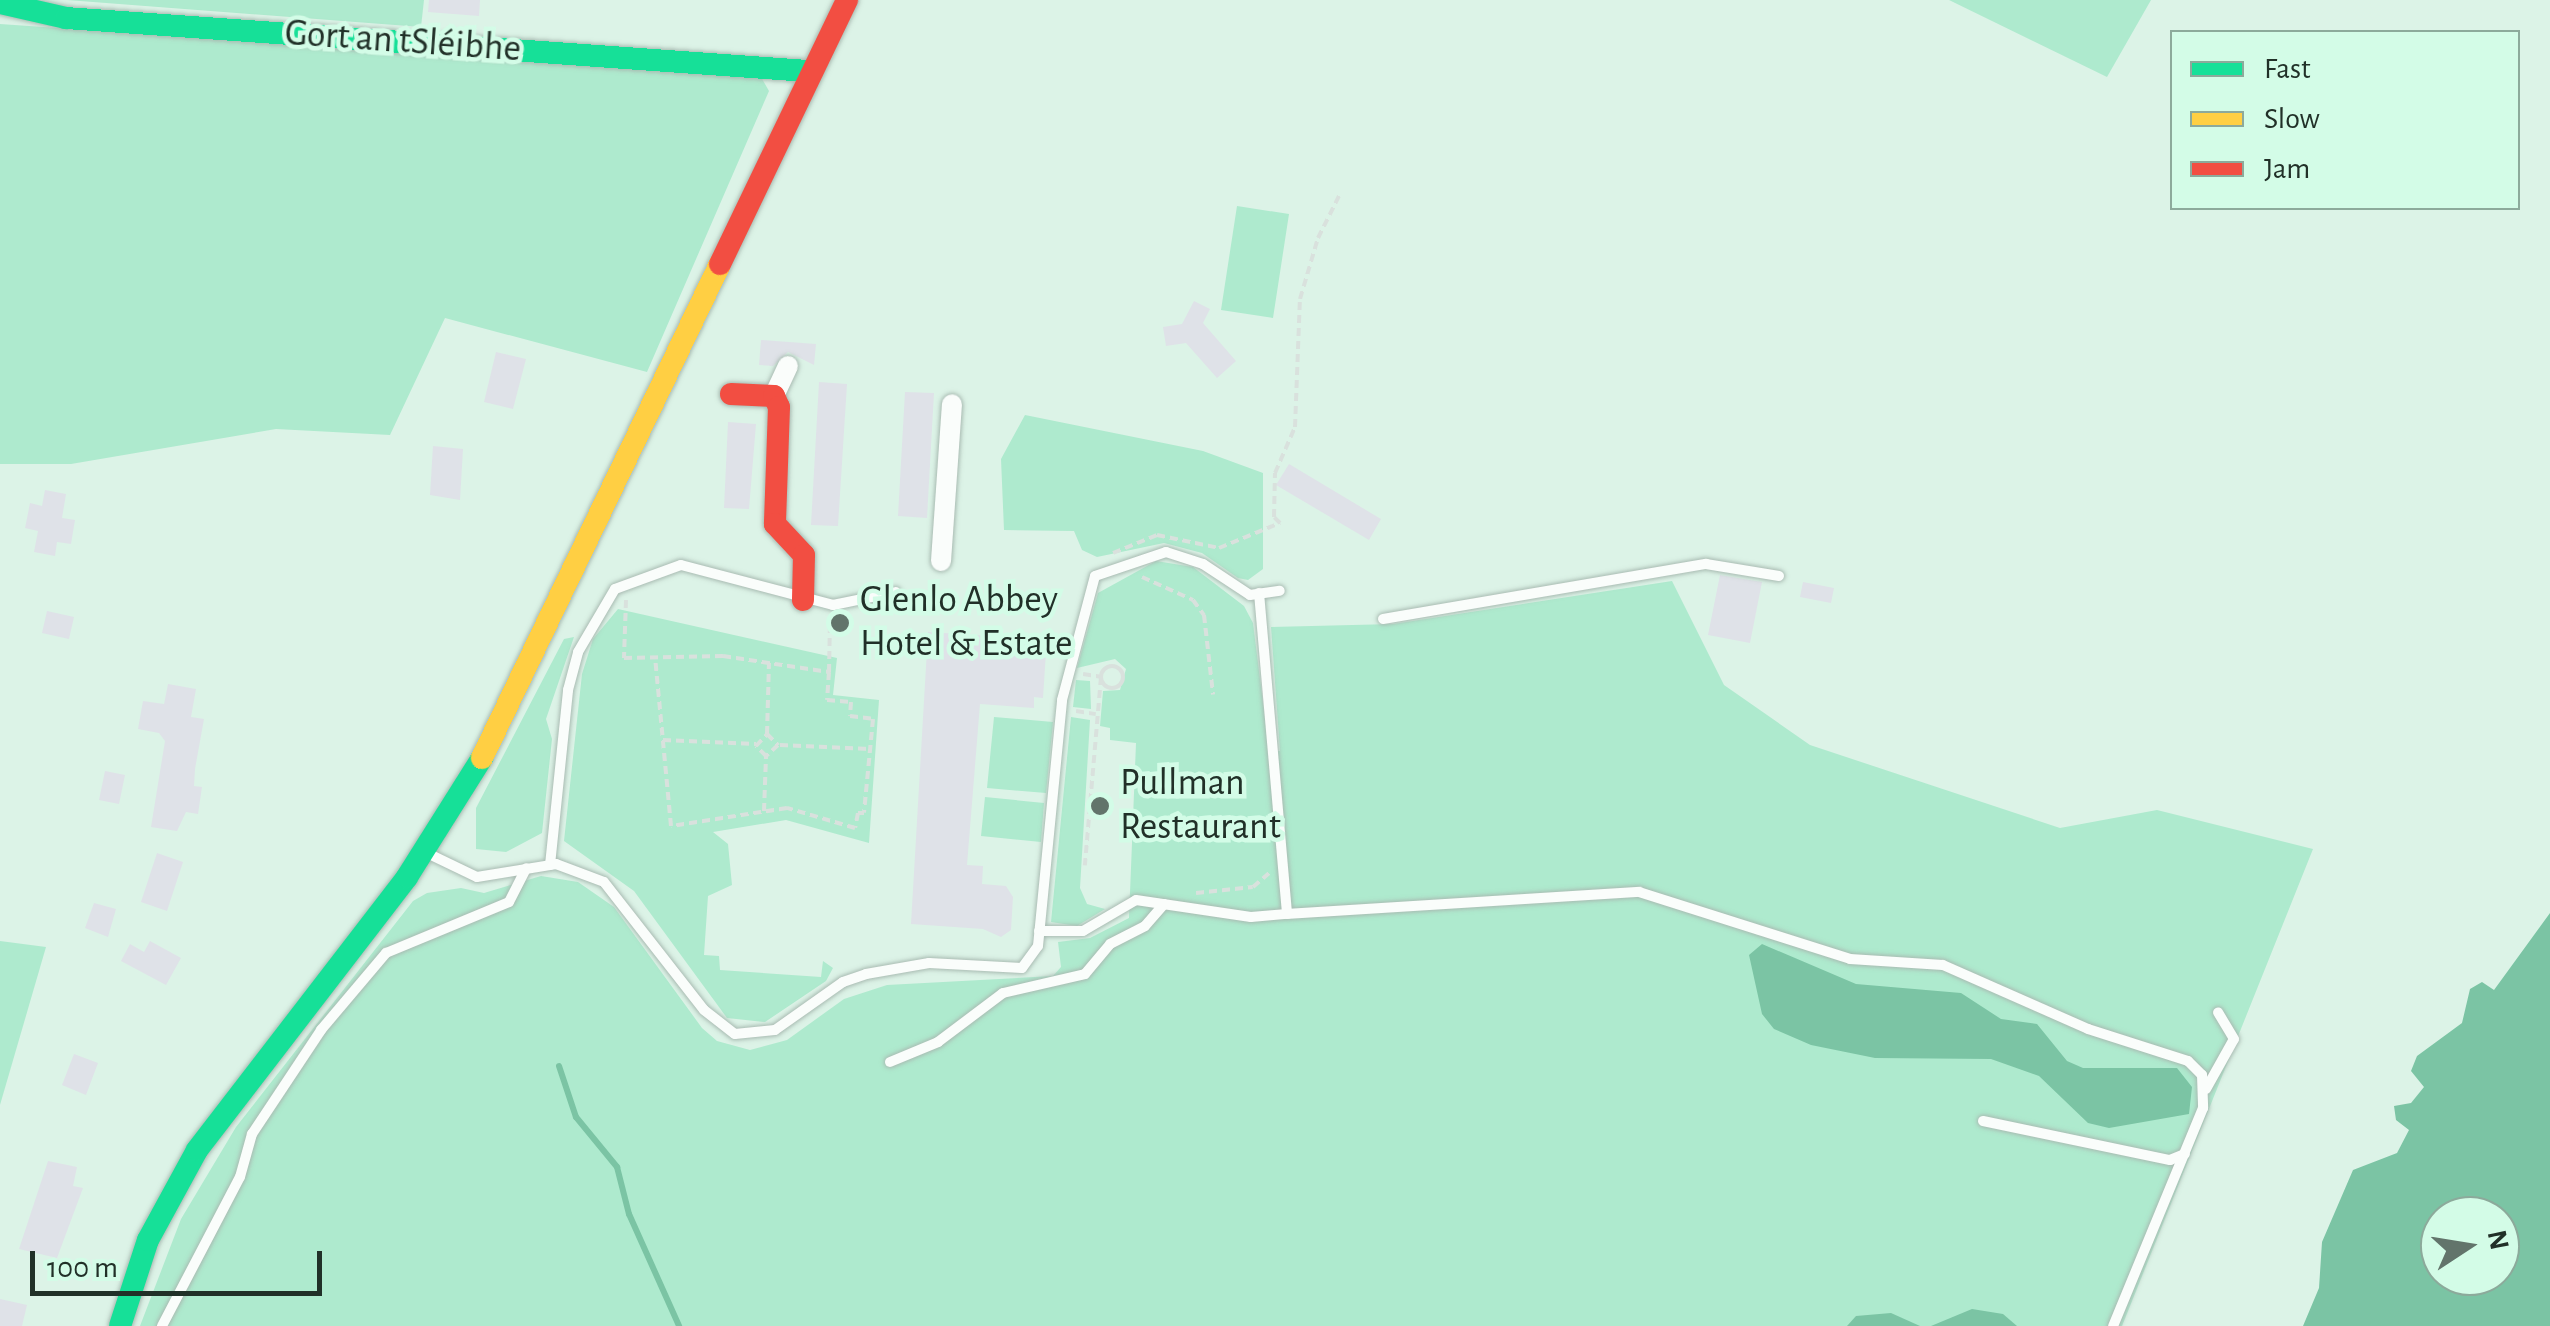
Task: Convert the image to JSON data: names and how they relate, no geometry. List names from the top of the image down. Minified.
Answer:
{"streets":{"main road":["Gort an tSléibhe"]},"places":["Glenlo Abbey Hotel & Estate","Pullman Restaurant"],"legend":["Fast","Slow","Jam"],"scale_bar":"100 m","north":"right"}
